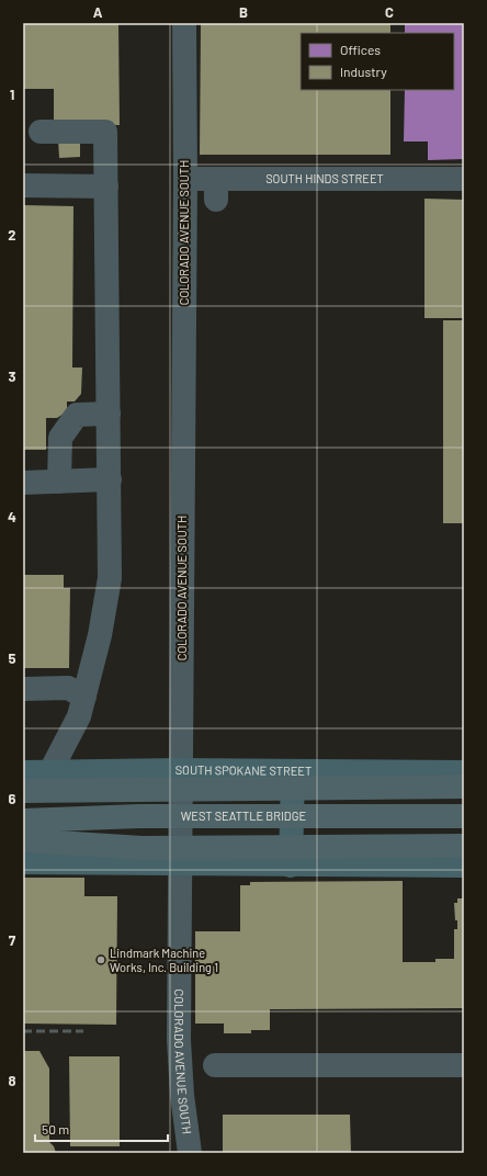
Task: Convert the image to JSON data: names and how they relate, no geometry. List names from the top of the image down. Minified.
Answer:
{"streets":{"highway":["WEST SEATTLE BRIDGE"],"main road":["SOUTH SPOKANE STREET"],"street":["SOUTH HINDS STREET","COLORADO AVENUE SOUTH"]},"crossings":[["SOUTH HINDS STREET","COLORADO AVENUE SOUTH"],["COLORADO AVENUE SOUTH","SOUTH SPOKANE STREET"]],"places":["Lindmark Machine Works, Inc. Building 1"],"legend":["Offices","Industry"],"scale_bar":"50 m","grid":{"columns":["A","B","C"],"rows":["1","2","3","4","5","6","7","8"]}}
